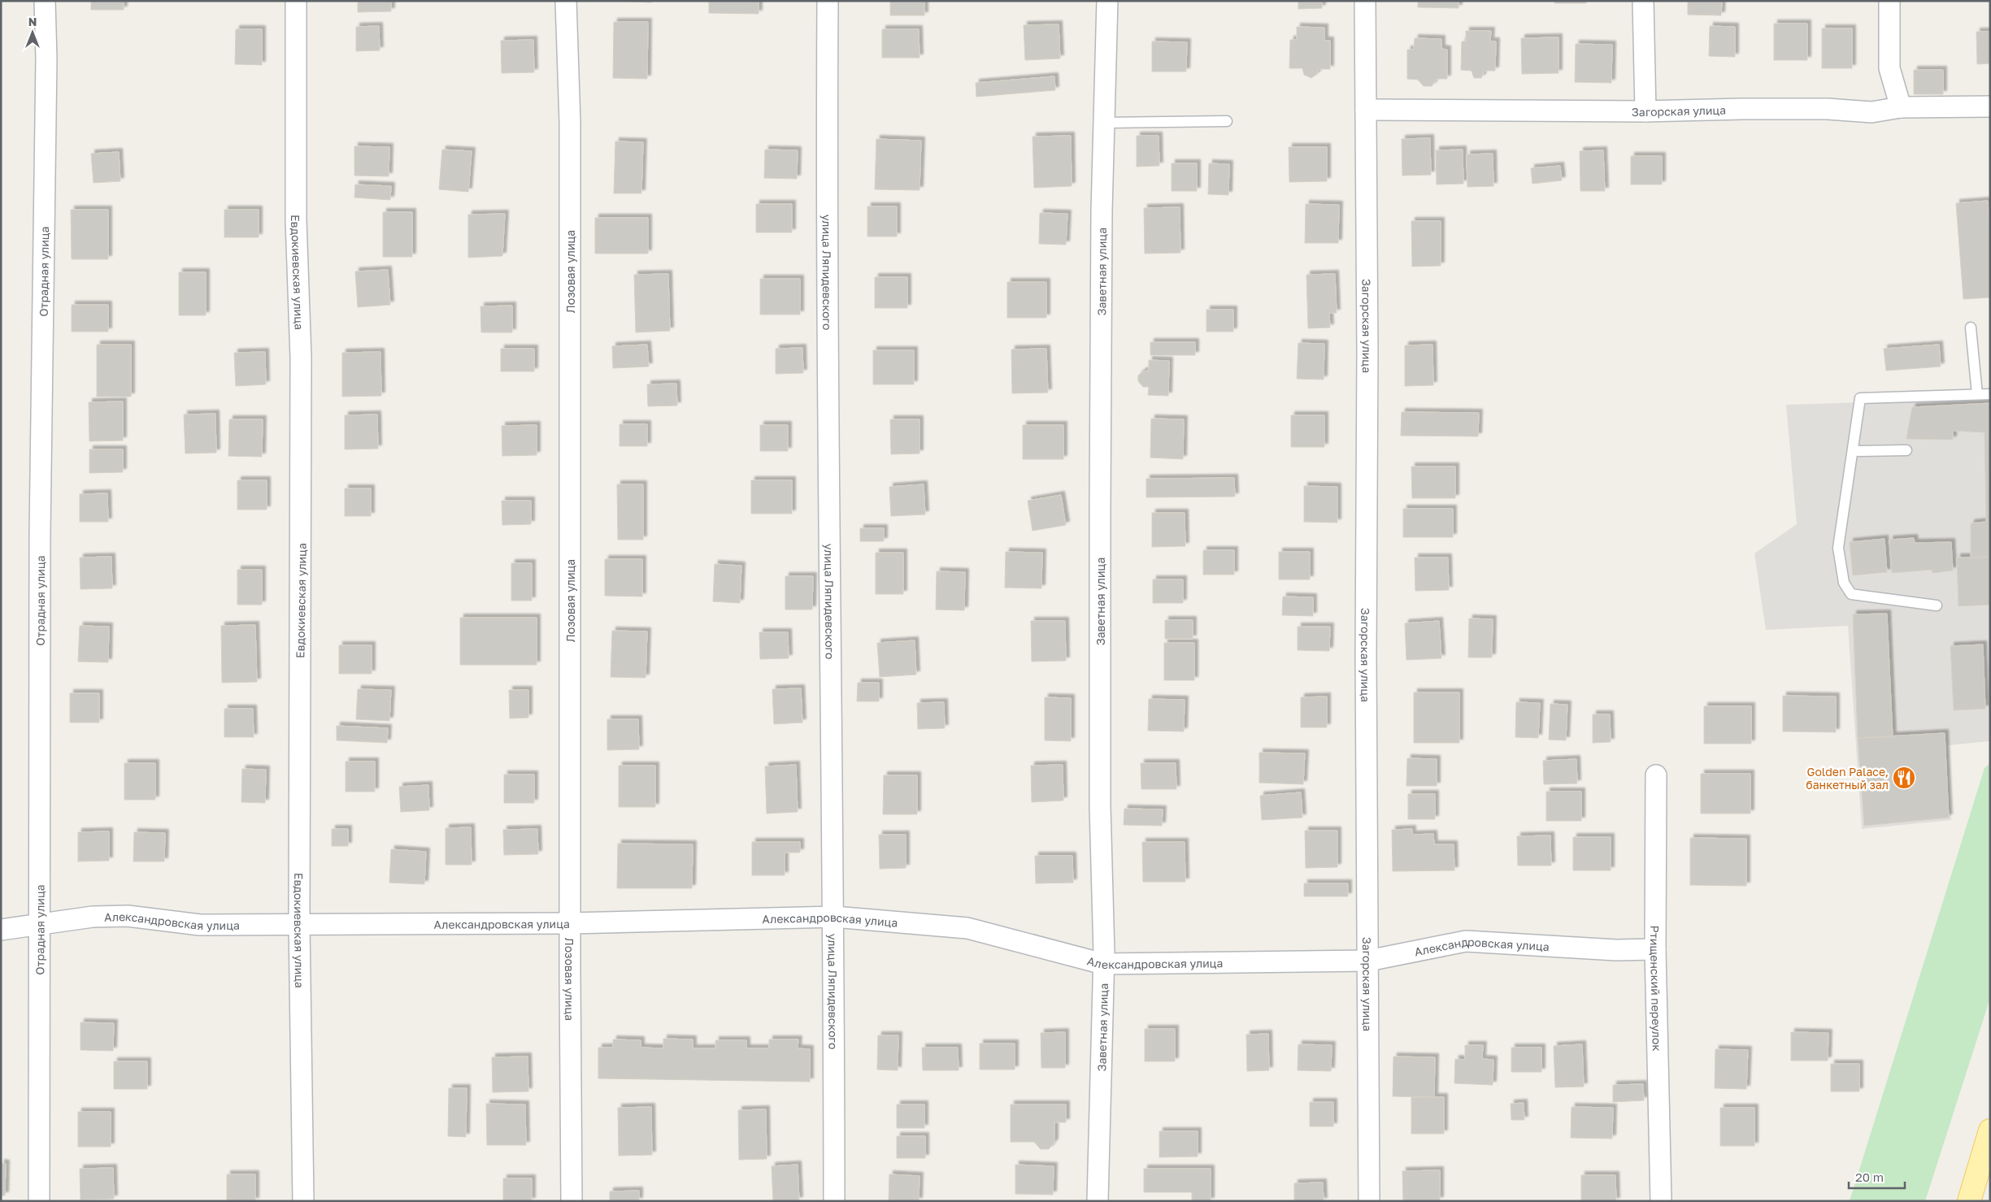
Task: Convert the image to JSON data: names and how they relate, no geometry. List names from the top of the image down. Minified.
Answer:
{"streets":{"street":["Загорская улица","Отрадная улица","Лозовая улица","Евдокиевская улица","улица Ляпидевского","Заветная улица","Александровская улица","Ртищенский переулок"]},"crossings":[["Загорская улица","Александровская улица"],["Отрадная улица","Александровская улица"],["Лозовая улица","Александровская улица"],["Евдокиевская улица","Александровская улица"],["улица Ляпидевского","Александровская улица"],["Заветная улица","Александровская улица"],["Александровская улица","Ртищенский переулок"]],"places":{"restaurant":["Golden Palace, банкетный зал"]},"scale_bar":"20 m","north":"top"}
